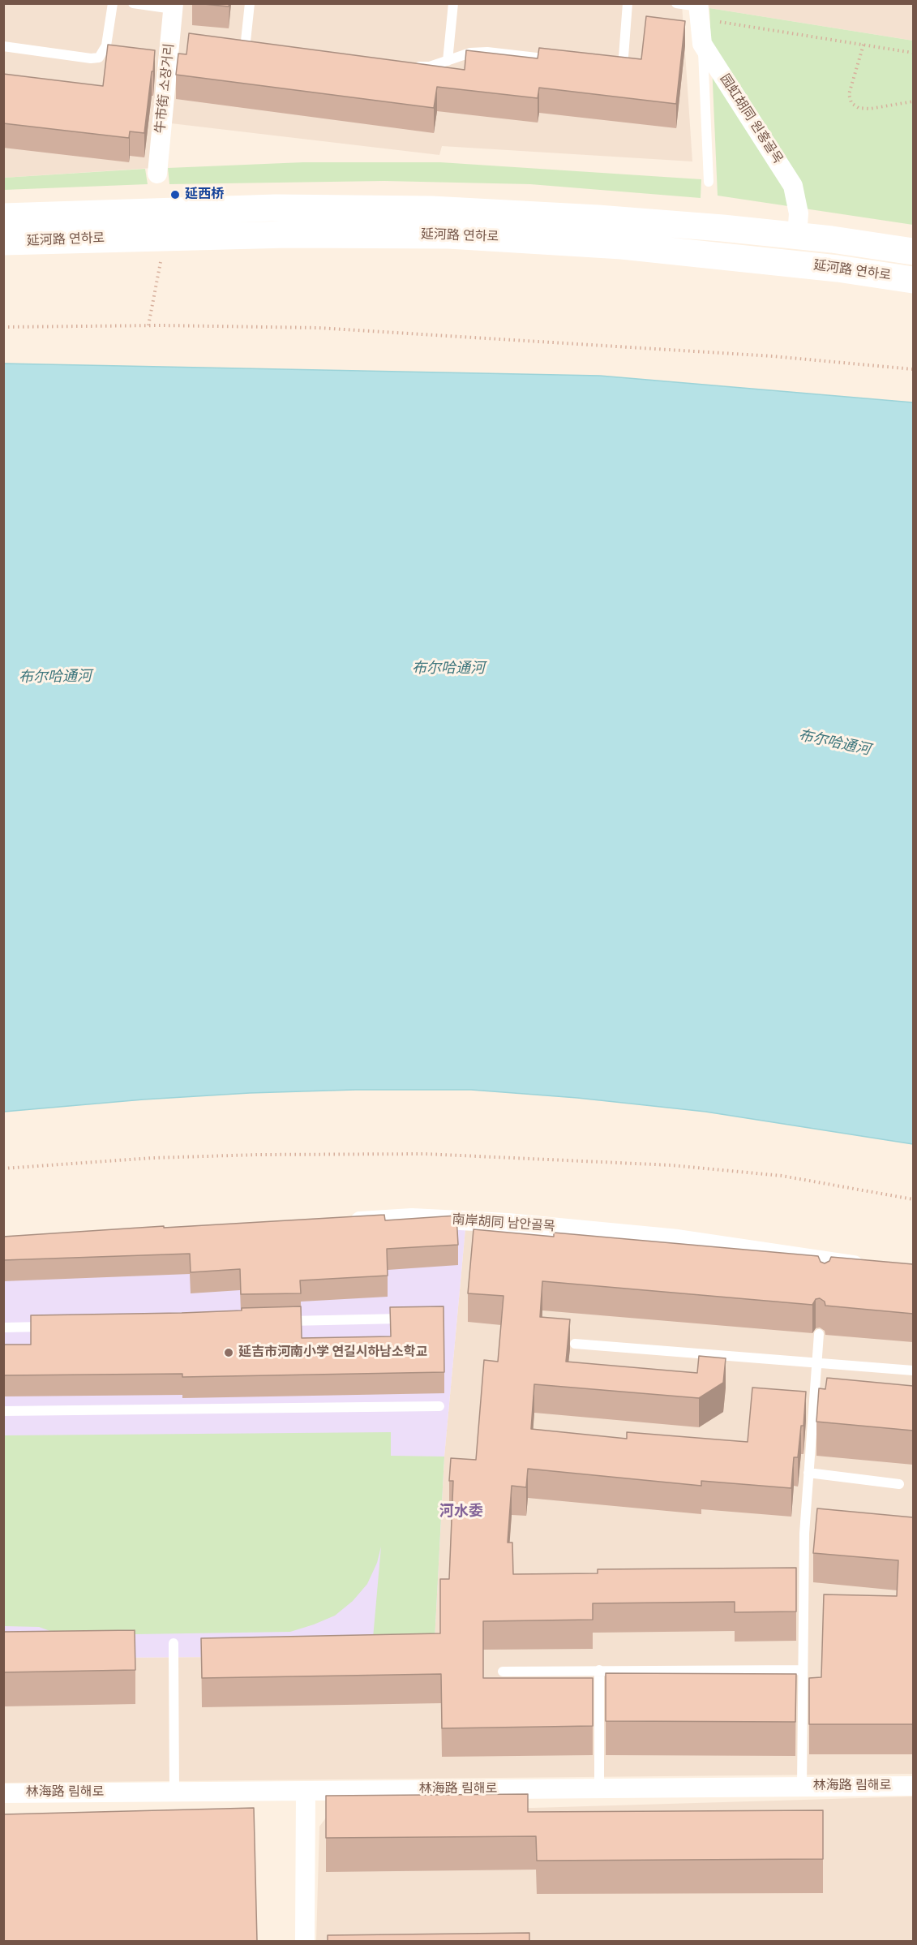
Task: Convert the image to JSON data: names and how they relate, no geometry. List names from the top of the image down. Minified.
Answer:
{"streets":{"main road":["延河路 연하로"],"street":["牛市街 소장거리","园虹胡同 원홍골목","南岸胡同 남안골목","林海路 림해로"]},"crossings":[["园虹胡同 원홍골목","延河路 연하로"]],"districts":["河水委"],"water":["布尔哈通河"],"places":["延西桥","延吉市河南小学 연길시하남소학교"]}
